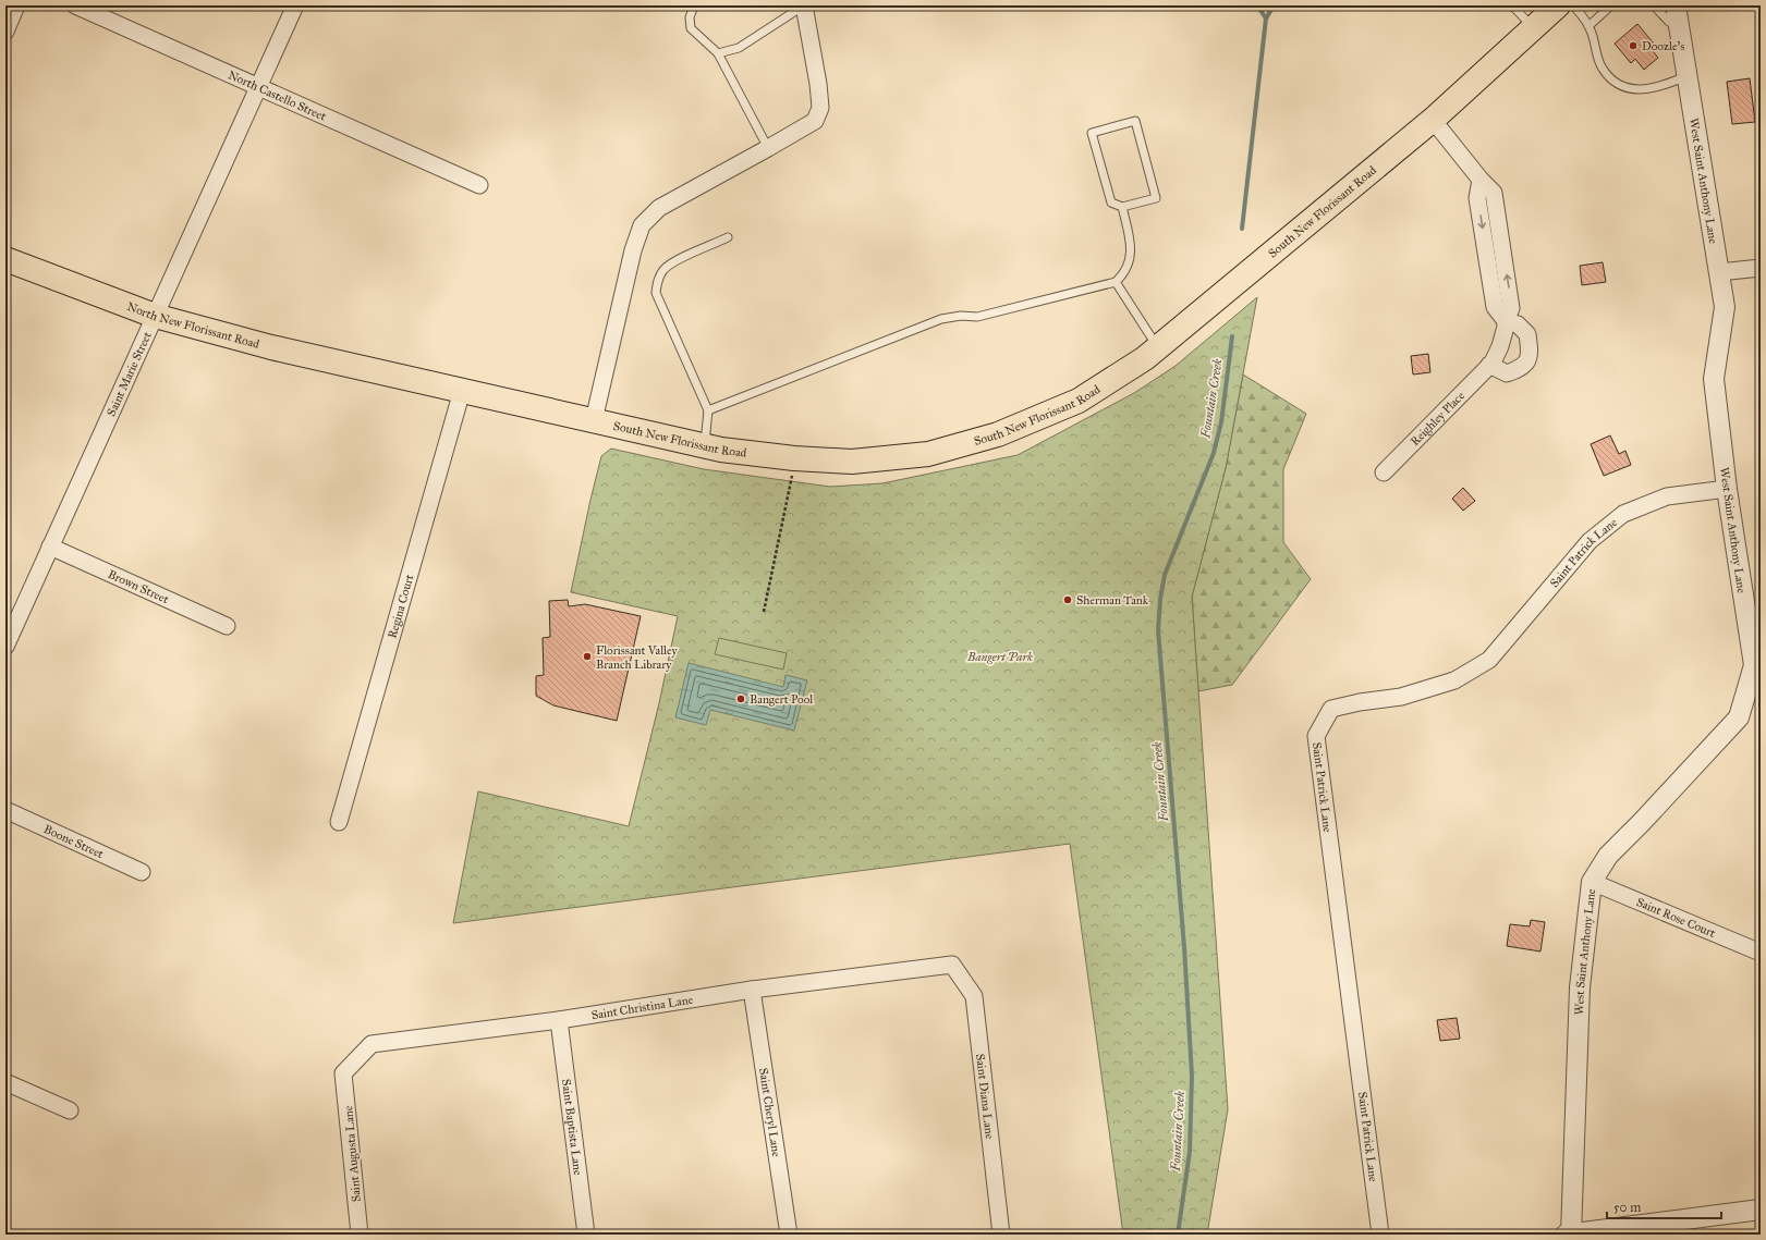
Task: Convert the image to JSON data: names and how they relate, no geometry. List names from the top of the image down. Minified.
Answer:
{"streets":{"main road":["South New Florissant Road","North New Florissant Road"],"street":["North Castello Street","West Saint Anthony Lane","Saint Marie Street","Reighley Place","Saint Patrick Lane","Brown Street","Regina Court","Boone Street","Saint Rose Court","Saint Christina Lane","Saint Diana Lane","Saint Cheryl Lane","Saint Baptista Lane","Saint Augusta Lane"]},"crossings":[["North Castello Street","Saint Marie Street"],["West Saint Anthony Lane","Saint Patrick Lane"],["West Saint Anthony Lane","Saint Rose Court"],["South New Florissant Road","North New Florissant Road"],["South New Florissant Road","Reighley Place"],["South New Florissant Road","Regina Court"],["North New Florissant Road","Saint Marie Street"],["Saint Marie Street","Brown Street"],["Saint Christina Lane","Saint Diana Lane"],["Saint Christina Lane","Saint Cheryl Lane"],["Saint Christina Lane","Saint Baptista Lane"],["Saint Christina Lane","Saint Augusta Lane"]],"water":["Fountain Creek"],"parks":["Bangert Park"],"places":["Doozle's","Sherman Tank","Florissant Valley Branch Library","Bangert Pool"],"scale_bar":"50 m"}
